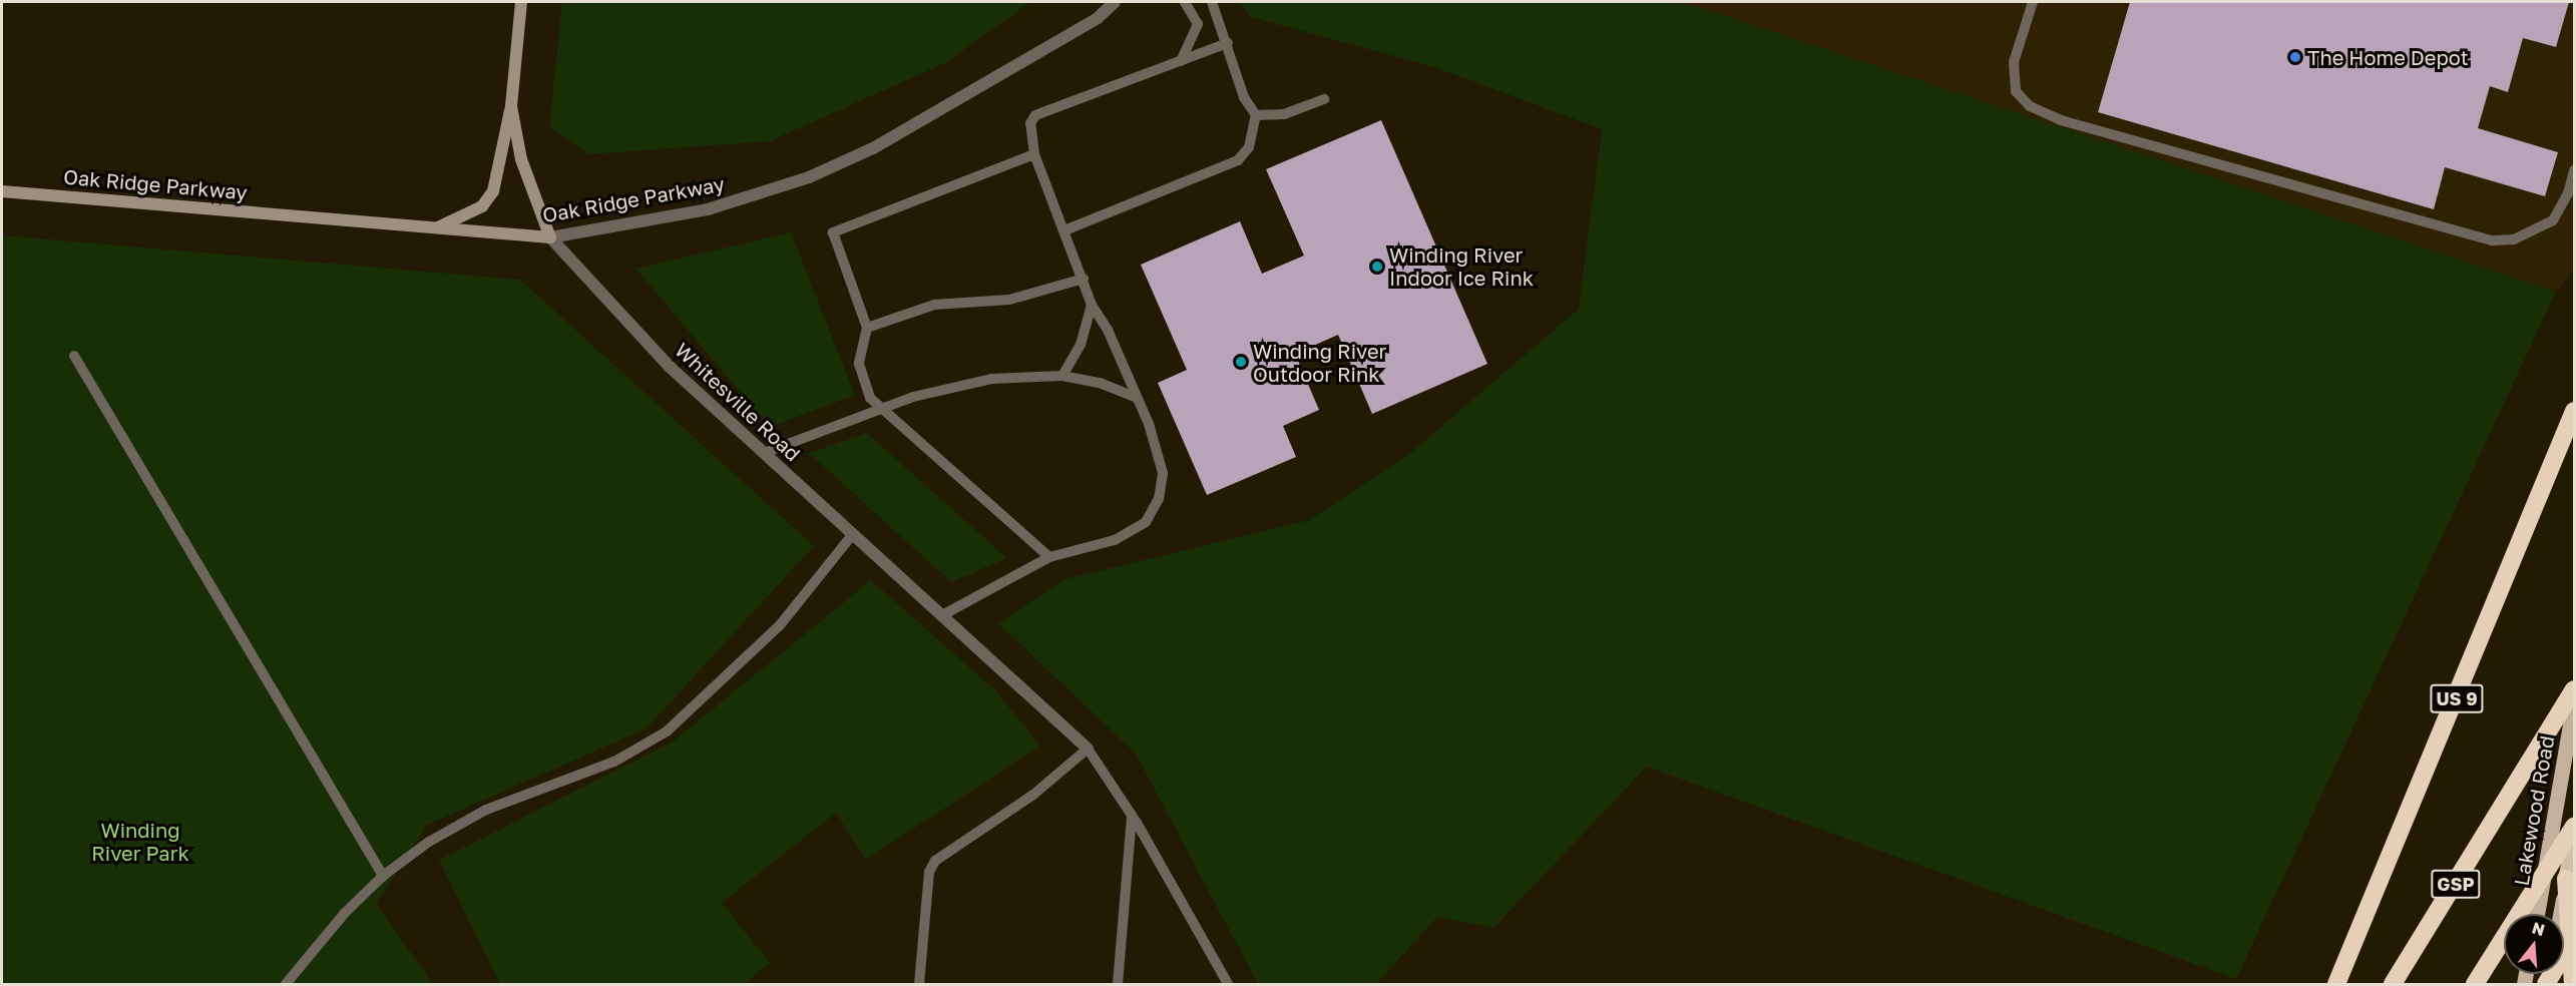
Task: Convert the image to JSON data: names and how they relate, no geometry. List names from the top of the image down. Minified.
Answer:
{"streets":{"highway":["US 9","GSP"],"main road":["Oak Ridge Parkway","Whitesville Road","Lakewood Road"]},"crossings":[["Oak Ridge Parkway","Whitesville Road"]],"parks":["Winding River Park"],"places":["The Home Depot","Winding River Indoor Ice Rink","Winding River Outdoor Rink"],"north":"top"}
